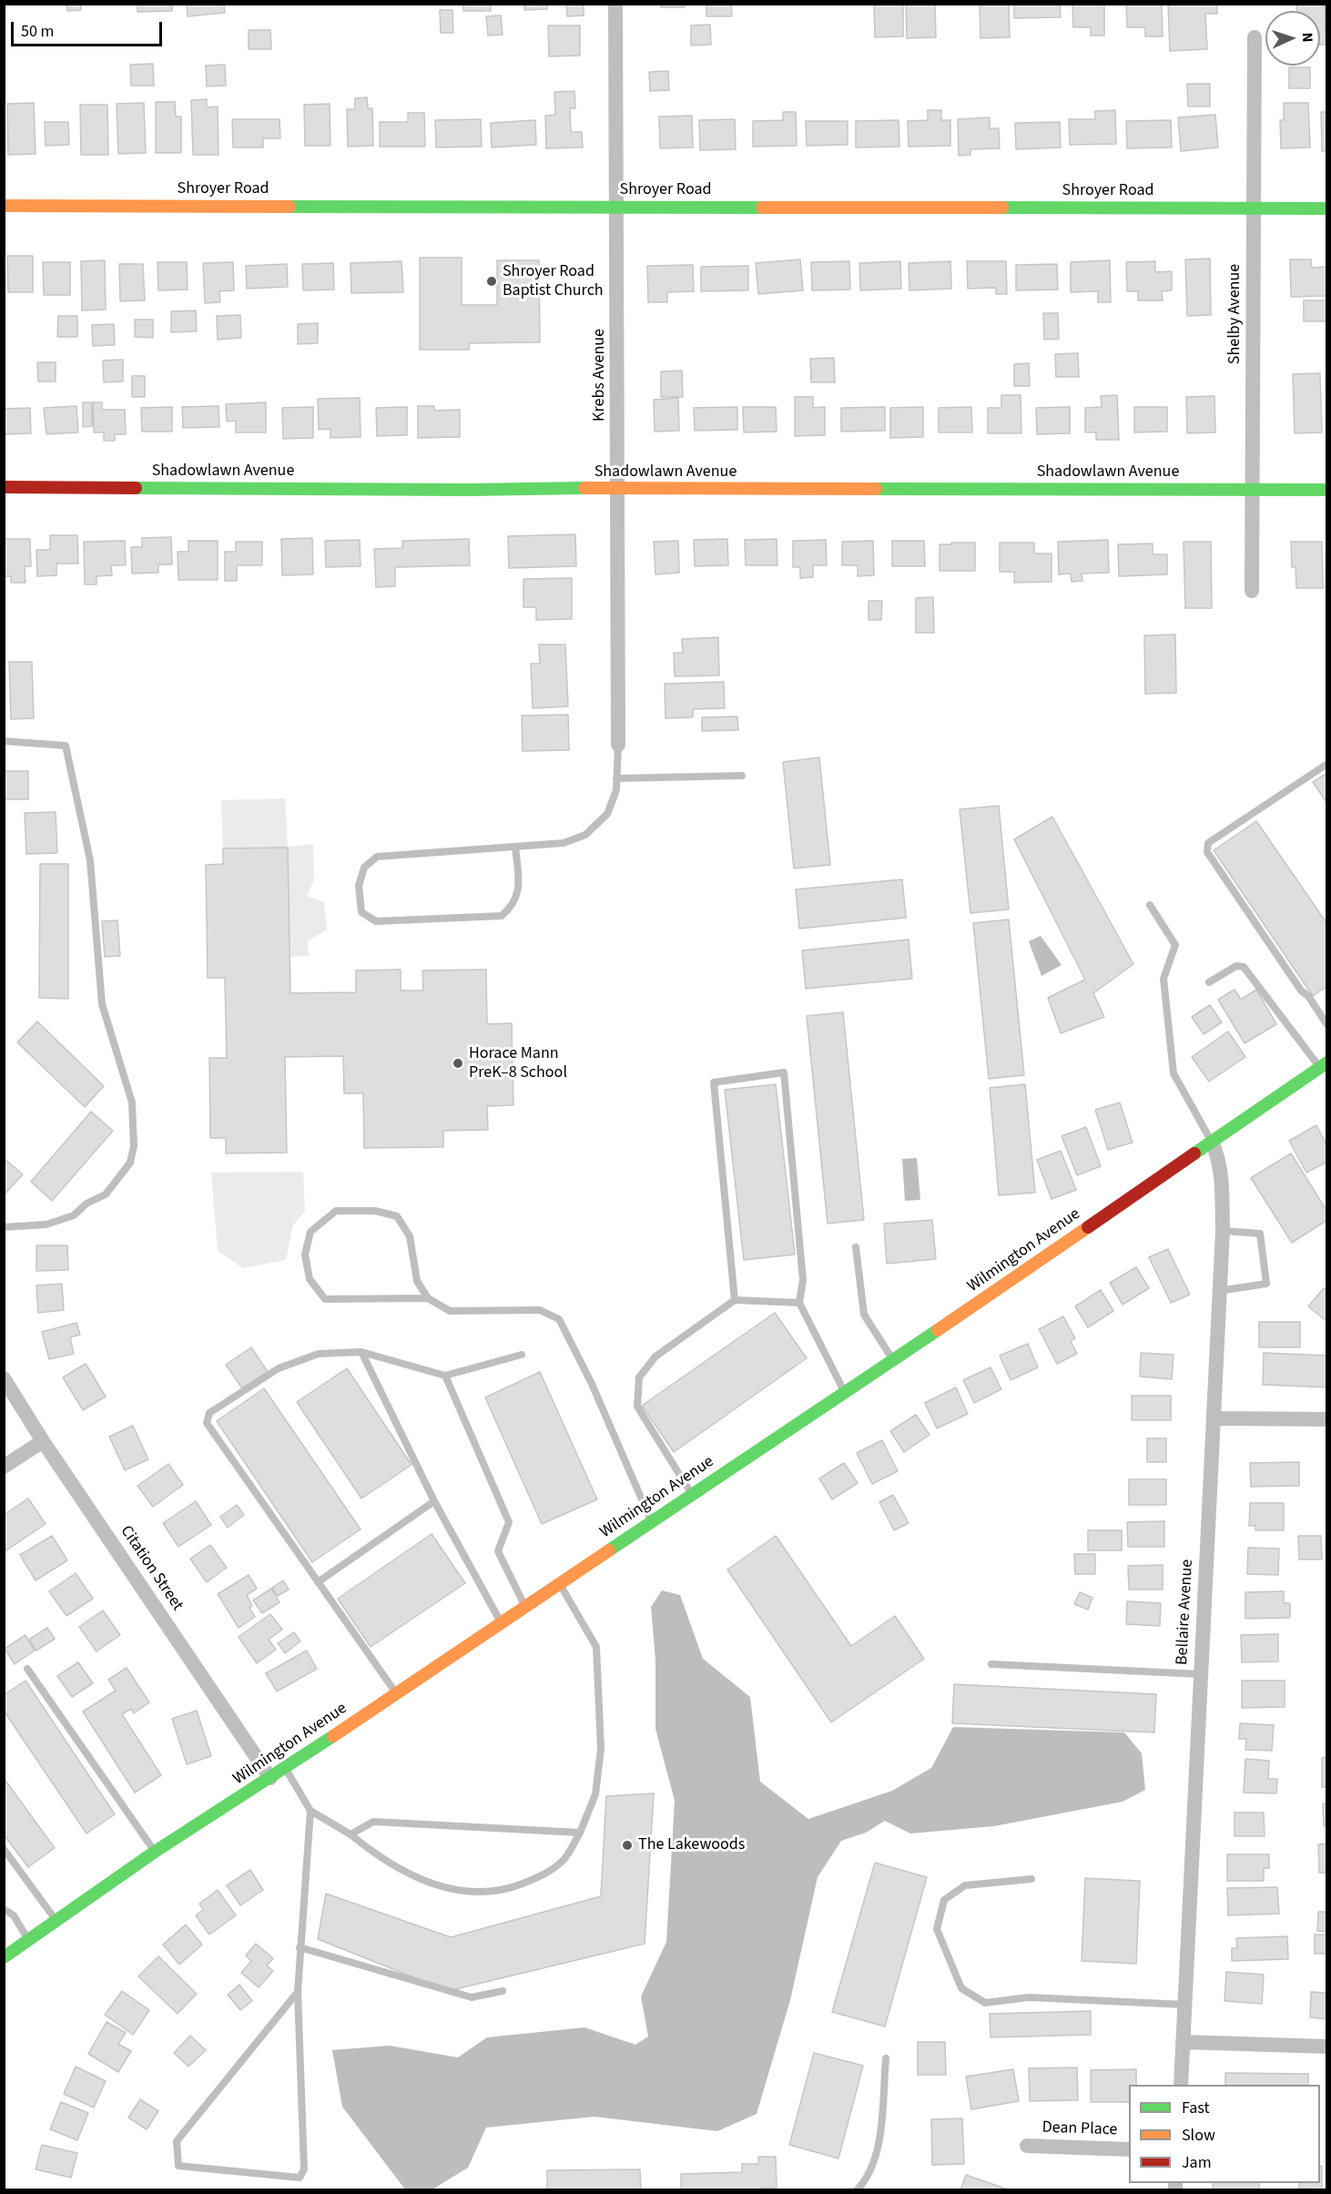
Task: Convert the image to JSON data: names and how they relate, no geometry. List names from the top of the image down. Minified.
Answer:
{"streets":{"main road":["Shroyer Road","Shadowlawn Avenue","Wilmington Avenue"],"street":["Shelby Avenue","Krebs Avenue","Citation Street","Bellaire Avenue","Dean Place"]},"crossings":[["Shroyer Road","Shelby Avenue"],["Shroyer Road","Krebs Avenue"],["Shelby Avenue","Shadowlawn Avenue"],["Krebs Avenue","Shadowlawn Avenue"],["Wilmington Avenue","Citation Street"],["Wilmington Avenue","Bellaire Avenue"]],"places":["Shroyer Road Baptist Church","Horace Mann PreK–8 School","The Lakewoods"],"legend":["Fast","Slow","Jam"],"scale_bar":"50 m","north":"right"}
